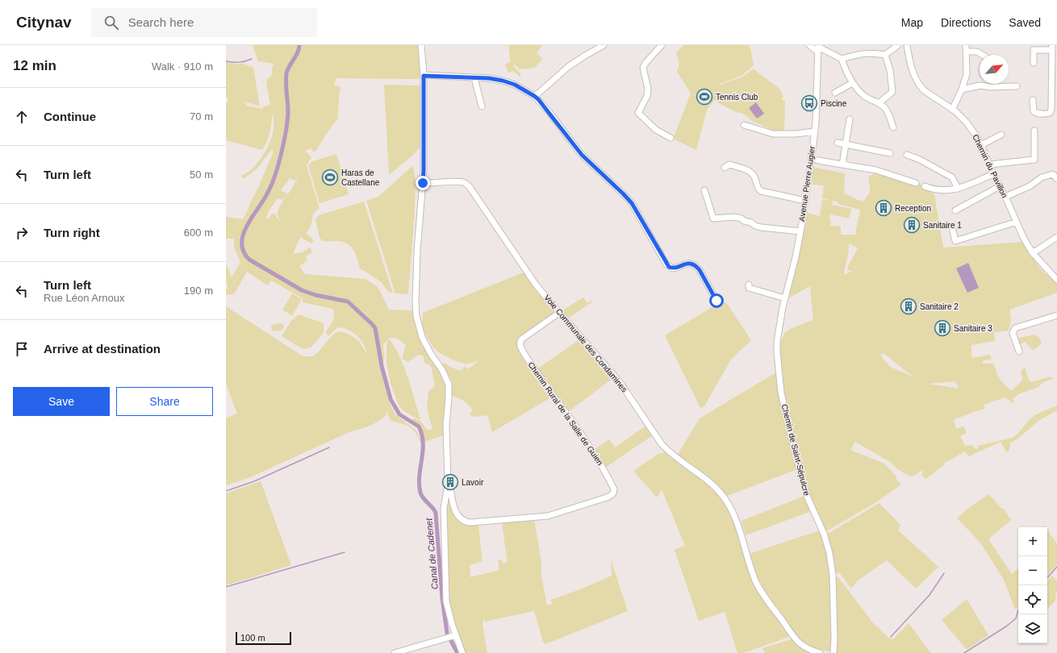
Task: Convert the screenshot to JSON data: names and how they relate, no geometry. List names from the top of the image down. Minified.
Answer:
{"streets":{"street":["Chemin du Pavillon","Avenue Pierre Augier","Voie Communale des Condamines","Chemin Rural de la Salle de Guien","Chemin de Saint-Sépulcre"]},"crossings":[["Avenue Pierre Augier","Chemin de Saint-Sépulcre"],["Voie Communale des Condamines","Chemin Rural de la Salle de Guien"]],"water":["Canal de Cadenet"],"places":{"sports":["Tennis Club","Haras de Castellane"],"bus stop":["Piscine"],"building":["Reception","Sanitaire 1","Sanitaire 2","Sanitaire 3","Lavoir"]},"scale_bar":"100 m","north":"top right","page":{"header":"Citynav","search":"Search here","nav":["Map","Directions","Saved"],"heading":["12 min","Walk · 910 m"],"list":[["Continue","70 m"],["Turn left","50 m"],["Turn right","600 m"],["Turn left","Rue Léon Arnoux","190 m"],"Arrive at destination"],"buttons":["Save","Share"],"map_buttons":["+","−"],"scale":"100 m"}}
